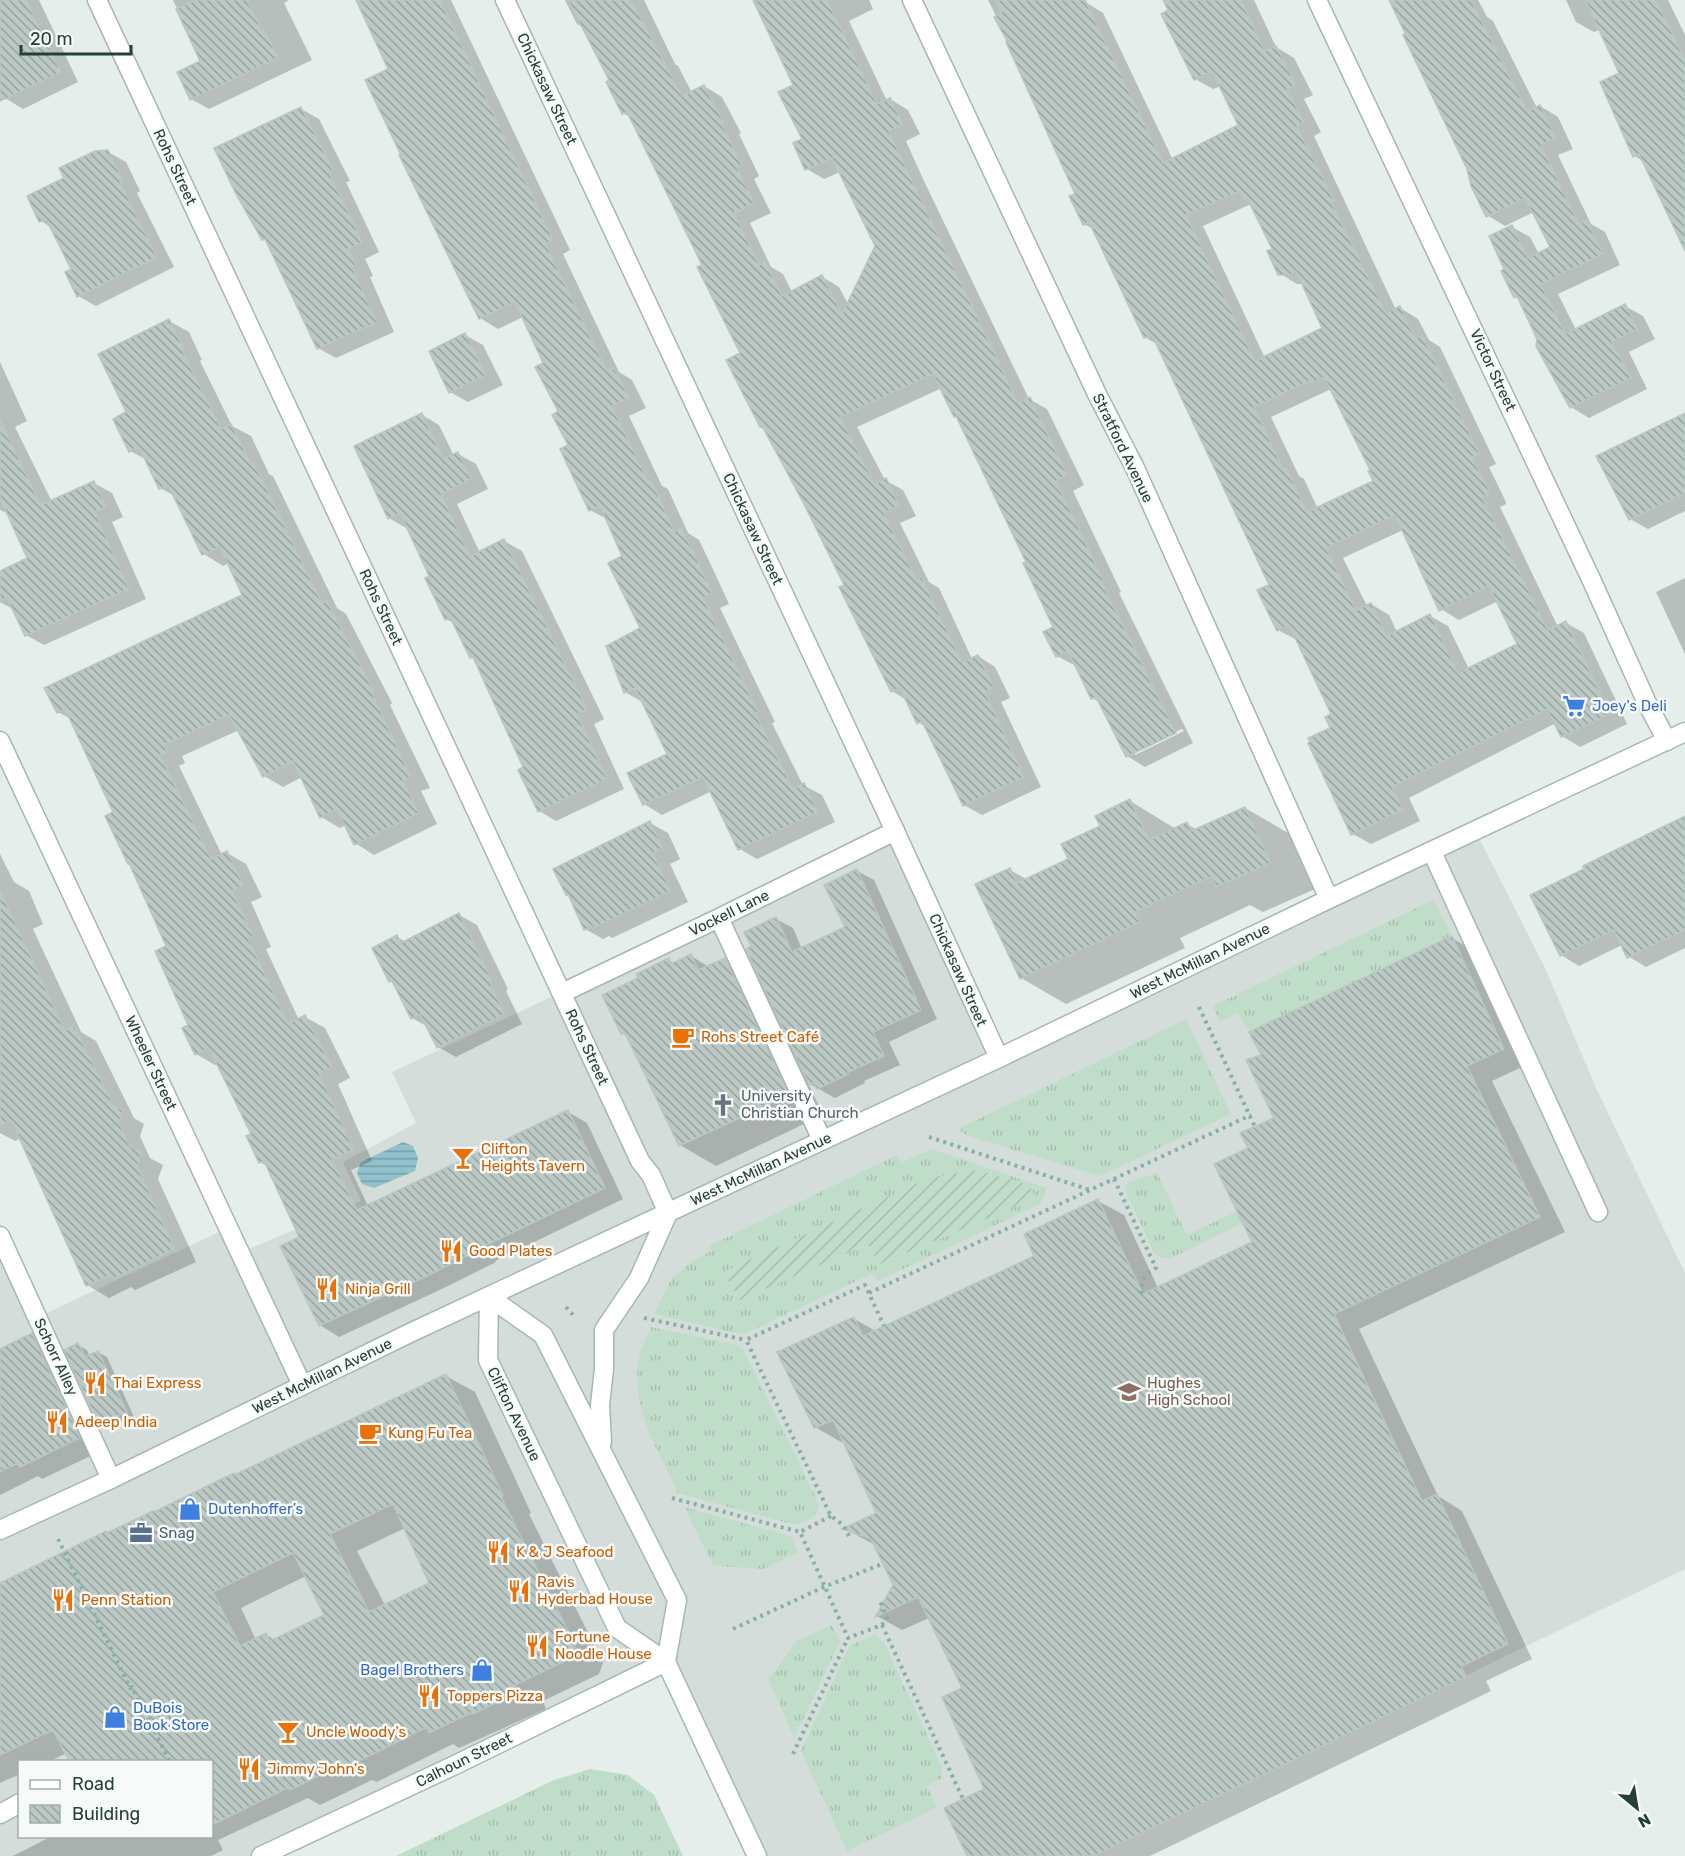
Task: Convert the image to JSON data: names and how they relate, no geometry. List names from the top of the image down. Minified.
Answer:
{"streets":{"street":["Chickasaw Street","Rohs Street","Victor Street","Stratford Avenue","Vockell Lane","West McMillan Avenue","Wheeler Street","Schorr Alley","Clifton Avenue","Calhoun Street"]},"crossings":[["Chickasaw Street","Vockell Lane"],["Chickasaw Street","West McMillan Avenue"],["Rohs Street","Vockell Lane"],["Rohs Street","West McMillan Avenue"],["Victor Street","West McMillan Avenue"],["Stratford Avenue","West McMillan Avenue"],["West McMillan Avenue","Wheeler Street"],["West McMillan Avenue","Schorr Alley"],["West McMillan Avenue","Clifton Avenue"],["Clifton Avenue","Calhoun Street"]],"places":{"supermarket":["Joey's Deli"],"cafe":["Rohs Street Café","Kung Fu Tea"],"church":["University Christian Church"],"bar":["Clifton Heights Tavern","Uncle Woody's"],"restaurant":["Good Plates","Ninja Grill","Thai Express","Adeep India","K & J Seafood","Ravis Hyderbad House","Penn Station","Fortune Noodle House","Toppers Pizza","Jimmy John's"],"school or university":["Hughes High School"],"shop":["Dutenhoffer’s","Bagel Brothers","DuBois Book Store"],"office":["Snag"]},"legend":["Road","Building"],"scale_bar":"20 m","north":"bottom right"}
